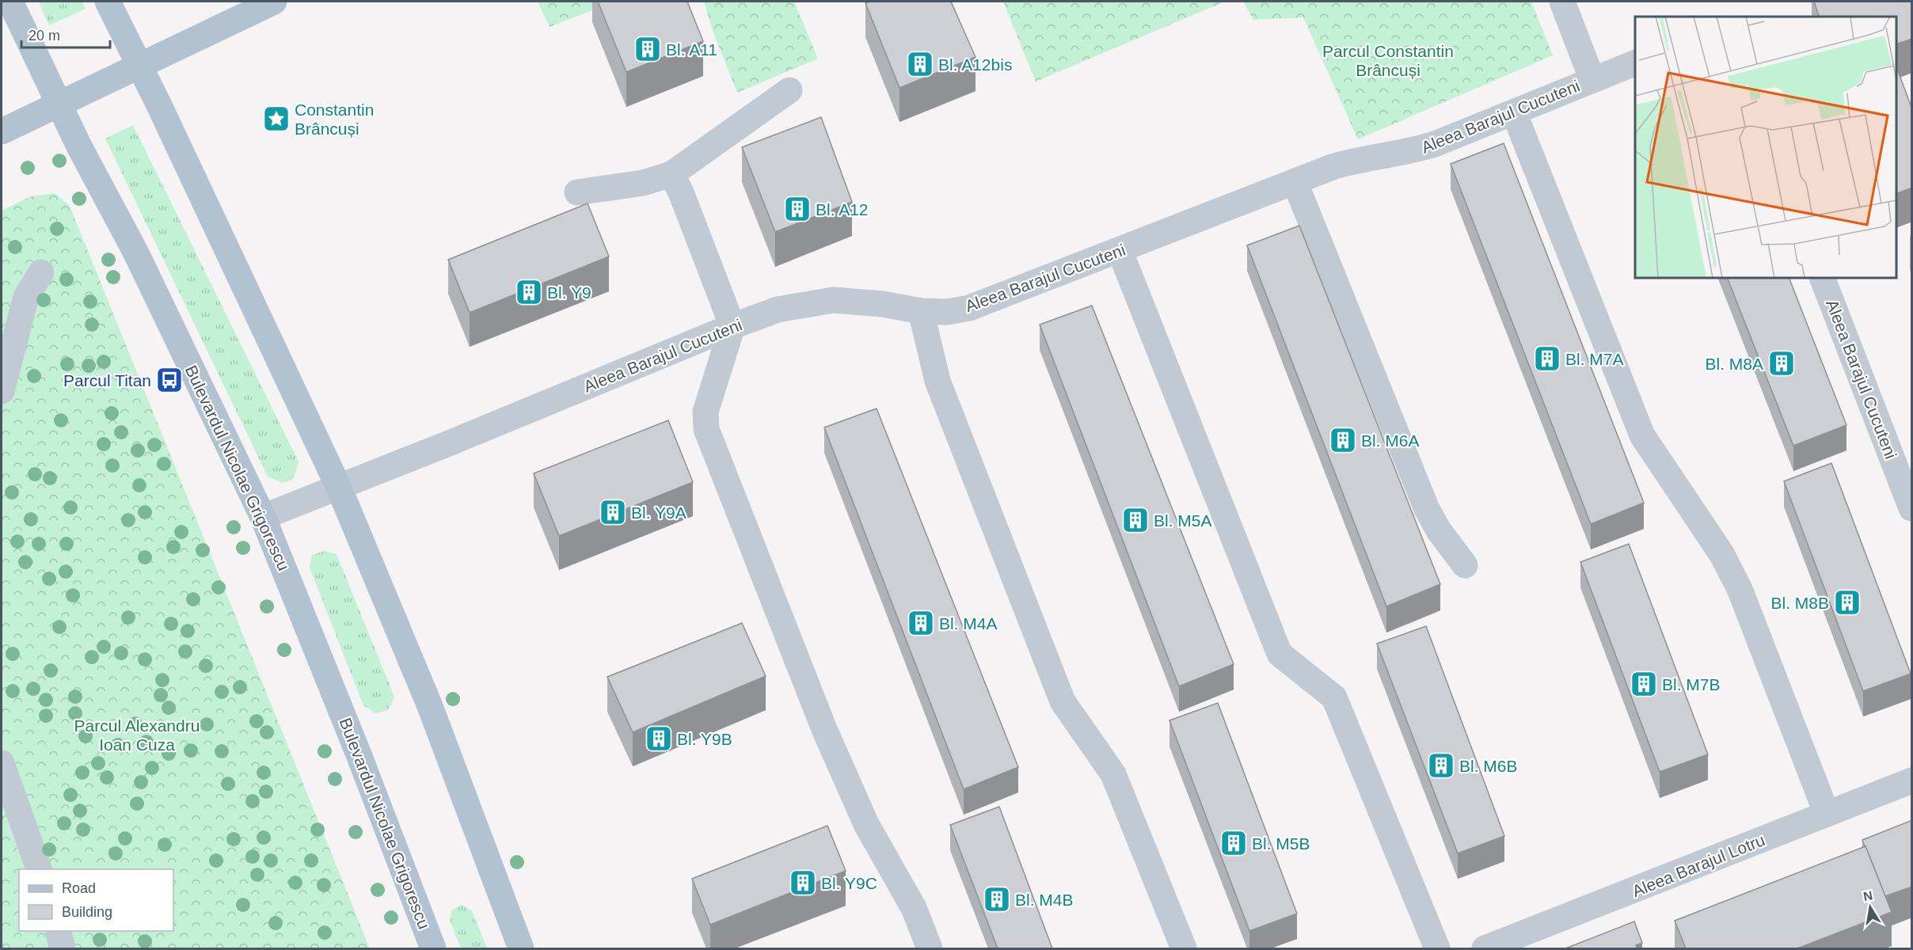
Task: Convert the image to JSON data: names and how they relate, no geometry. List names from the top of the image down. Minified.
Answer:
{"streets":{"main road":["Bulevardul Nicolae Grigorescu"],"street":["Aleea Barajul Cucuteni","Aleea Barajul Lotru"]},"crossings":[["Aleea Barajul Cucuteni","Bulevardul Nicolae Grigorescu"]],"parks":["Parcul Constantin Brâncuși","Parcul Alexandru Ioan Cuza"],"places":{"building":["Bl. A11","Bl. A12bis","Bl. A12","Bl. Y9","Bl. M7A","Bl. M8A","Bl. M6A","Bl. Y9A","Bl. M5A","Bl. M8B","Bl. M4A","Bl. M7B","Bl. Y9B","Bl. M6B","Bl. M5B","Bl. Y9C","Bl. M4B"],"place":["Constantin Brâncuși"],"bus stop":["Parcul Titan"]},"legend":["Road","Building"],"scale_bar":"20 m","north":"top"}
